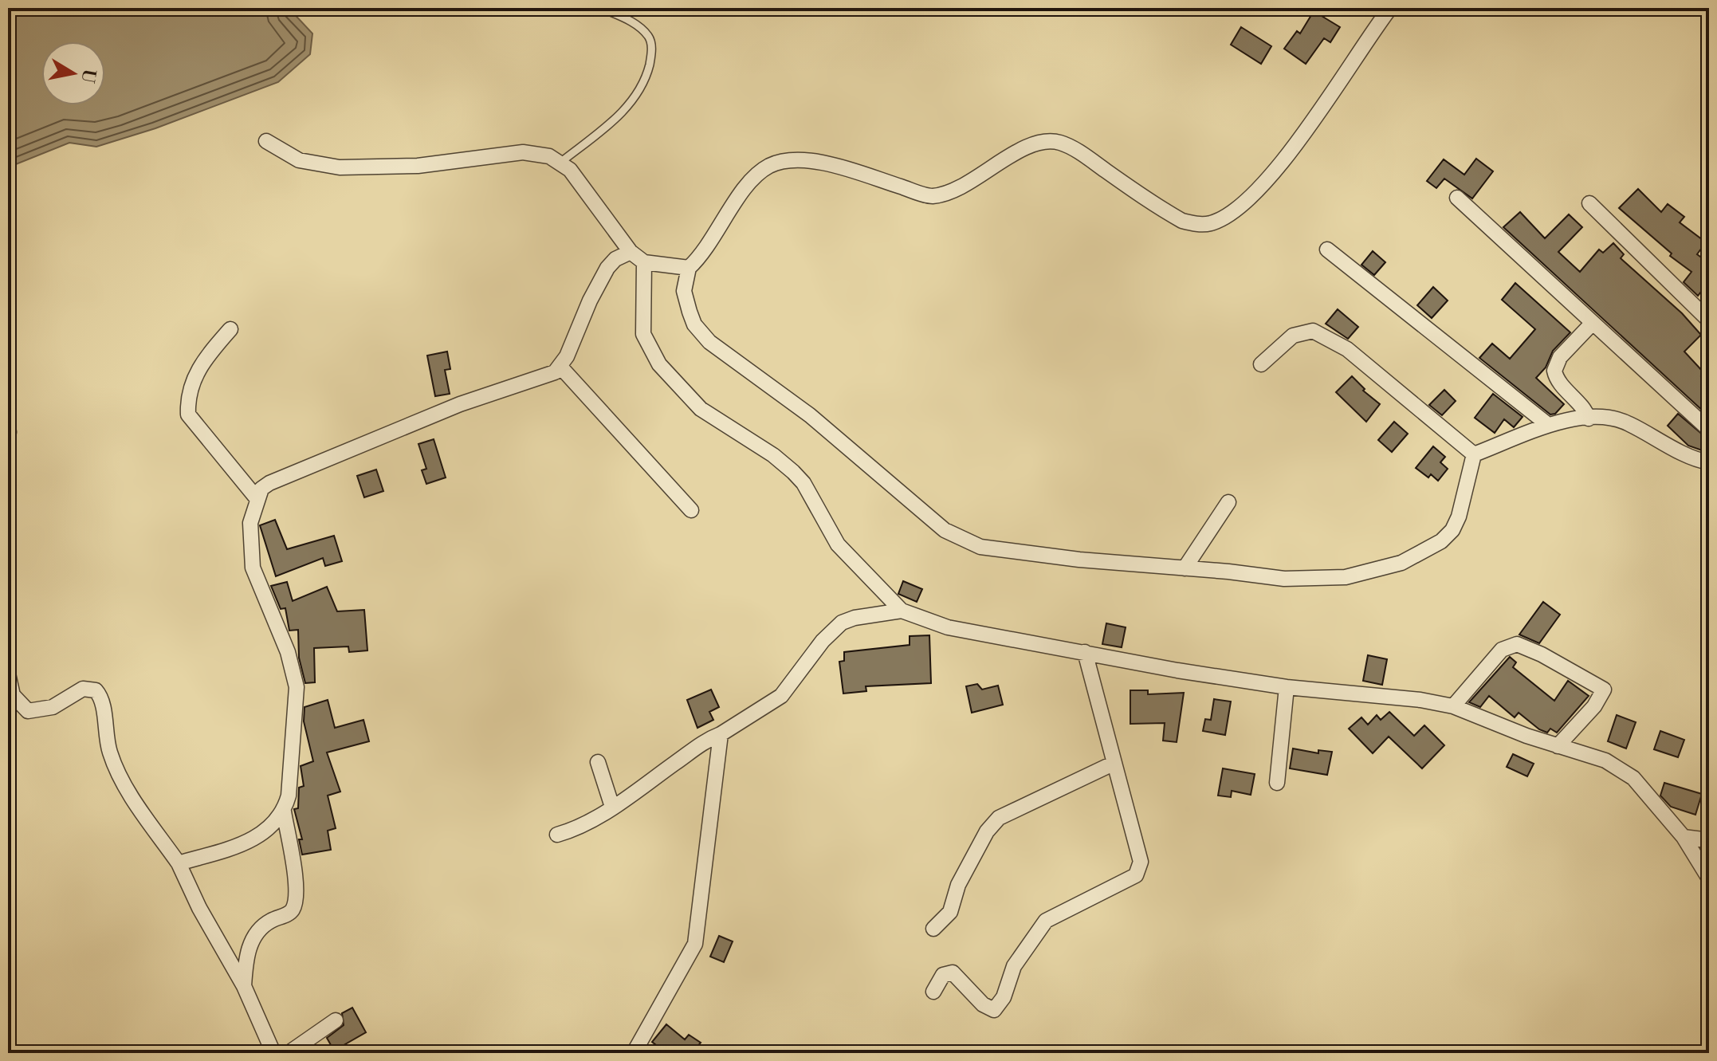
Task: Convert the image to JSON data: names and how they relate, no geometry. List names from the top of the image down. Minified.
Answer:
{"north":"right"}
